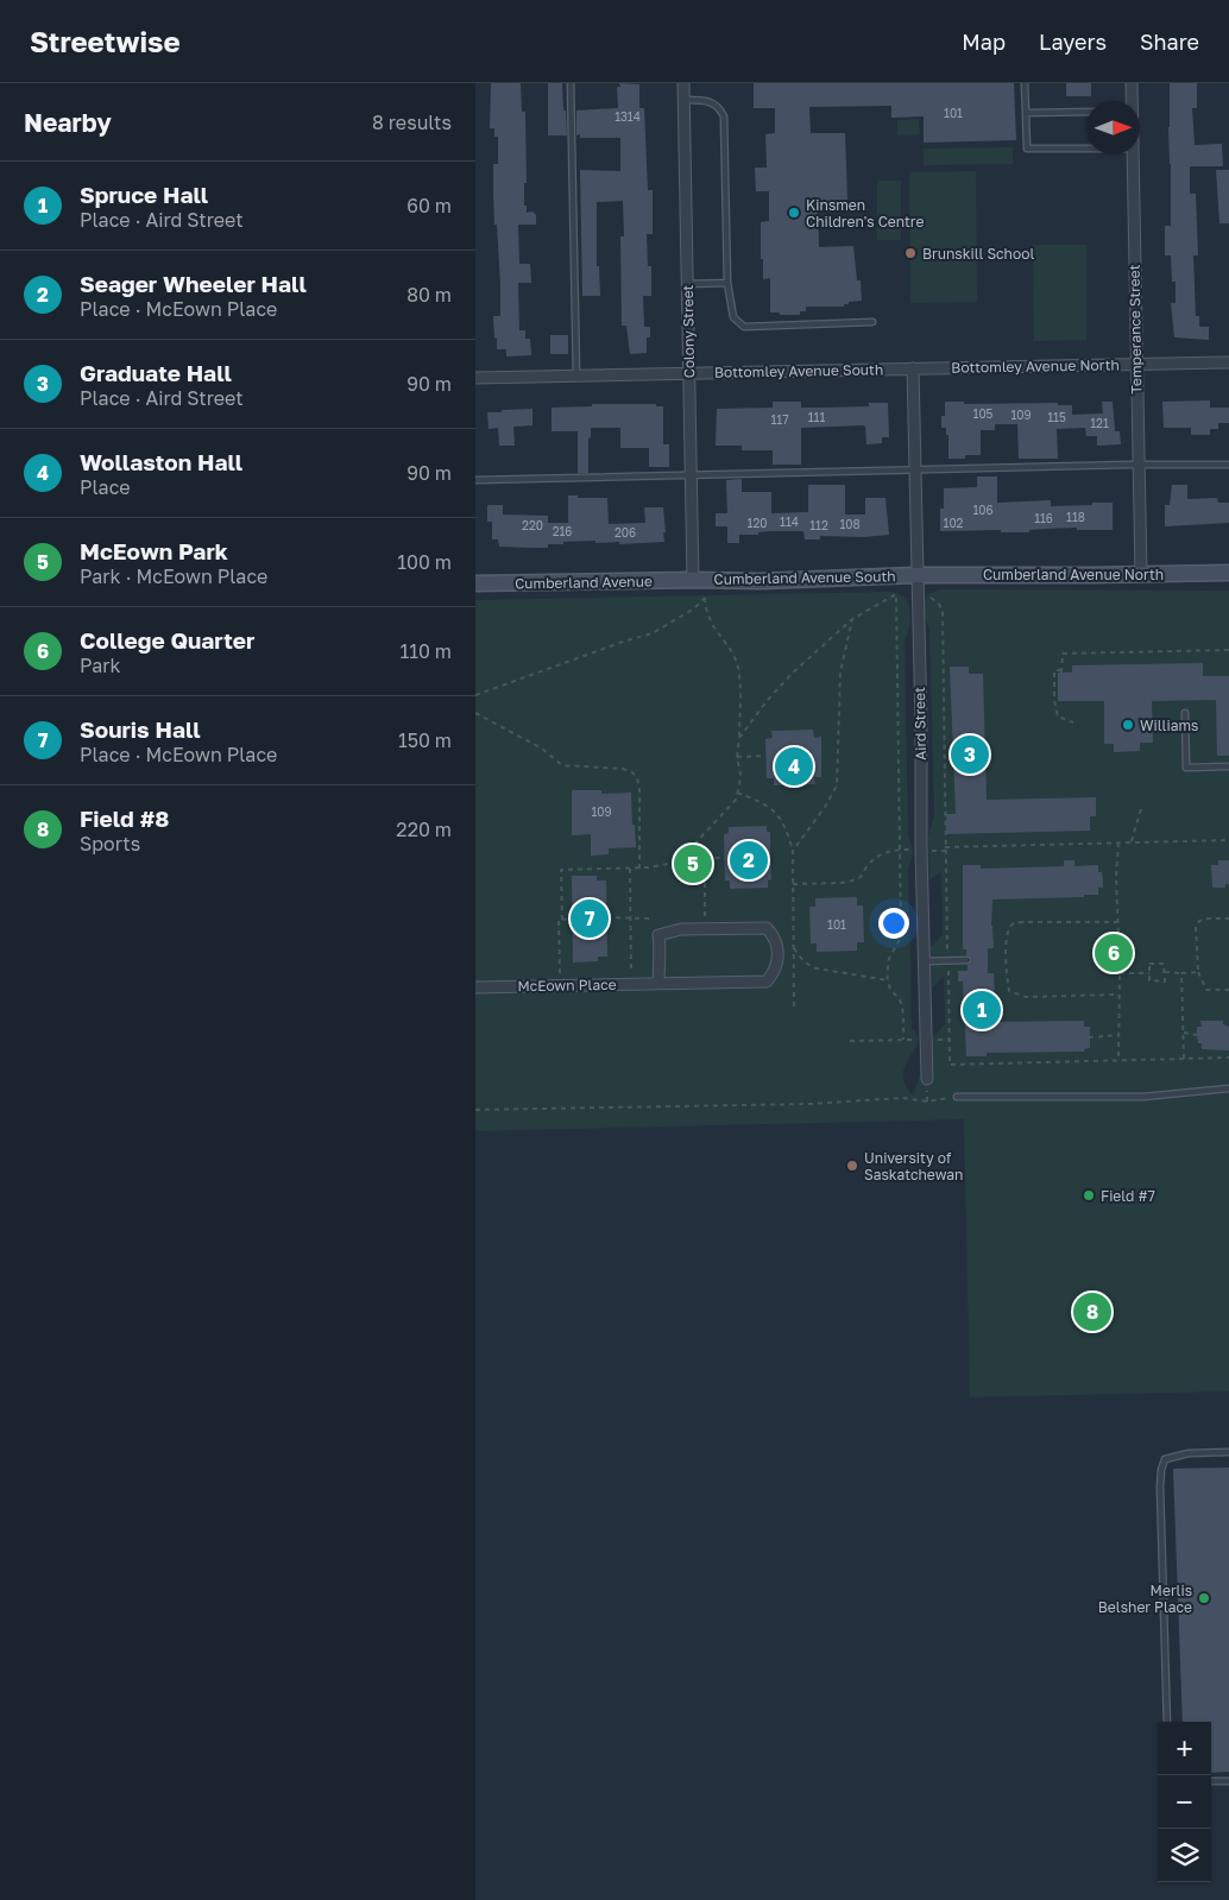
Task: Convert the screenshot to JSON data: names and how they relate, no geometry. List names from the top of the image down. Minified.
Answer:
{"streets":{"main road":["Cumberland Avenue North","Cumberland Avenue South","Cumberland Avenue"],"street":["Temperance Street","Colony Street","Bottomley Avenue North","Bottomley Avenue South","Aird Street","McEown Place"]},"crossings":[["Temperance Street","Bottomley Avenue North"],["Temperance Street","Cumberland Avenue North"],["Colony Street","Bottomley Avenue South"],["Colony Street","Cumberland Avenue South"],["Colony Street","Cumberland Avenue"],["Bottomley Avenue North","Bottomley Avenue South"],["Bottomley Avenue North","Aird Street"],["Bottomley Avenue South","Aird Street"],["Cumberland Avenue North","Cumberland Avenue South"],["Cumberland Avenue North","Aird Street"],["Cumberland Avenue South","Cumberland Avenue"],["Cumberland Avenue South","Aird Street"]],"places":["Kinsmen Children's Centre","Brunskill School","Williams","University of Saskatchewan","Field #7","Merlis Belsher Place"],"house_numbers":["101","1314","105","109","111","115","117","121","106","118","116","114","120","102","108","220","112","216","206","109","101"],"north":"right","page":{"header":"Streetwise","nav":["Map","Layers","Share"],"heading":["Nearby","8 results"],"list":[{"mark":"1","name":"Spruce Hall","note":"Place · Aird Street","value":"60 m"},{"mark":"2","name":"Seager Wheeler Hall","note":"Place · McEown Place","value":"80 m"},{"mark":"3","name":"Graduate Hall","note":"Place · Aird Street","value":"90 m"},{"mark":"4","name":"Wollaston Hall","note":"Place","value":"90 m"},{"mark":"5","name":"McEown Park","note":"Park · McEown Place","value":"100 m"},{"mark":"6","name":"College Quarter","note":"Park","value":"110 m"},{"mark":"7","name":"Souris Hall","note":"Place · McEown Place","value":"150 m"},{"mark":"8","name":"Field #8","note":"Sports","value":"220 m"}],"pins":["3","4","2","5","7","6","1","8"],"map_buttons":["+","−"]}}
